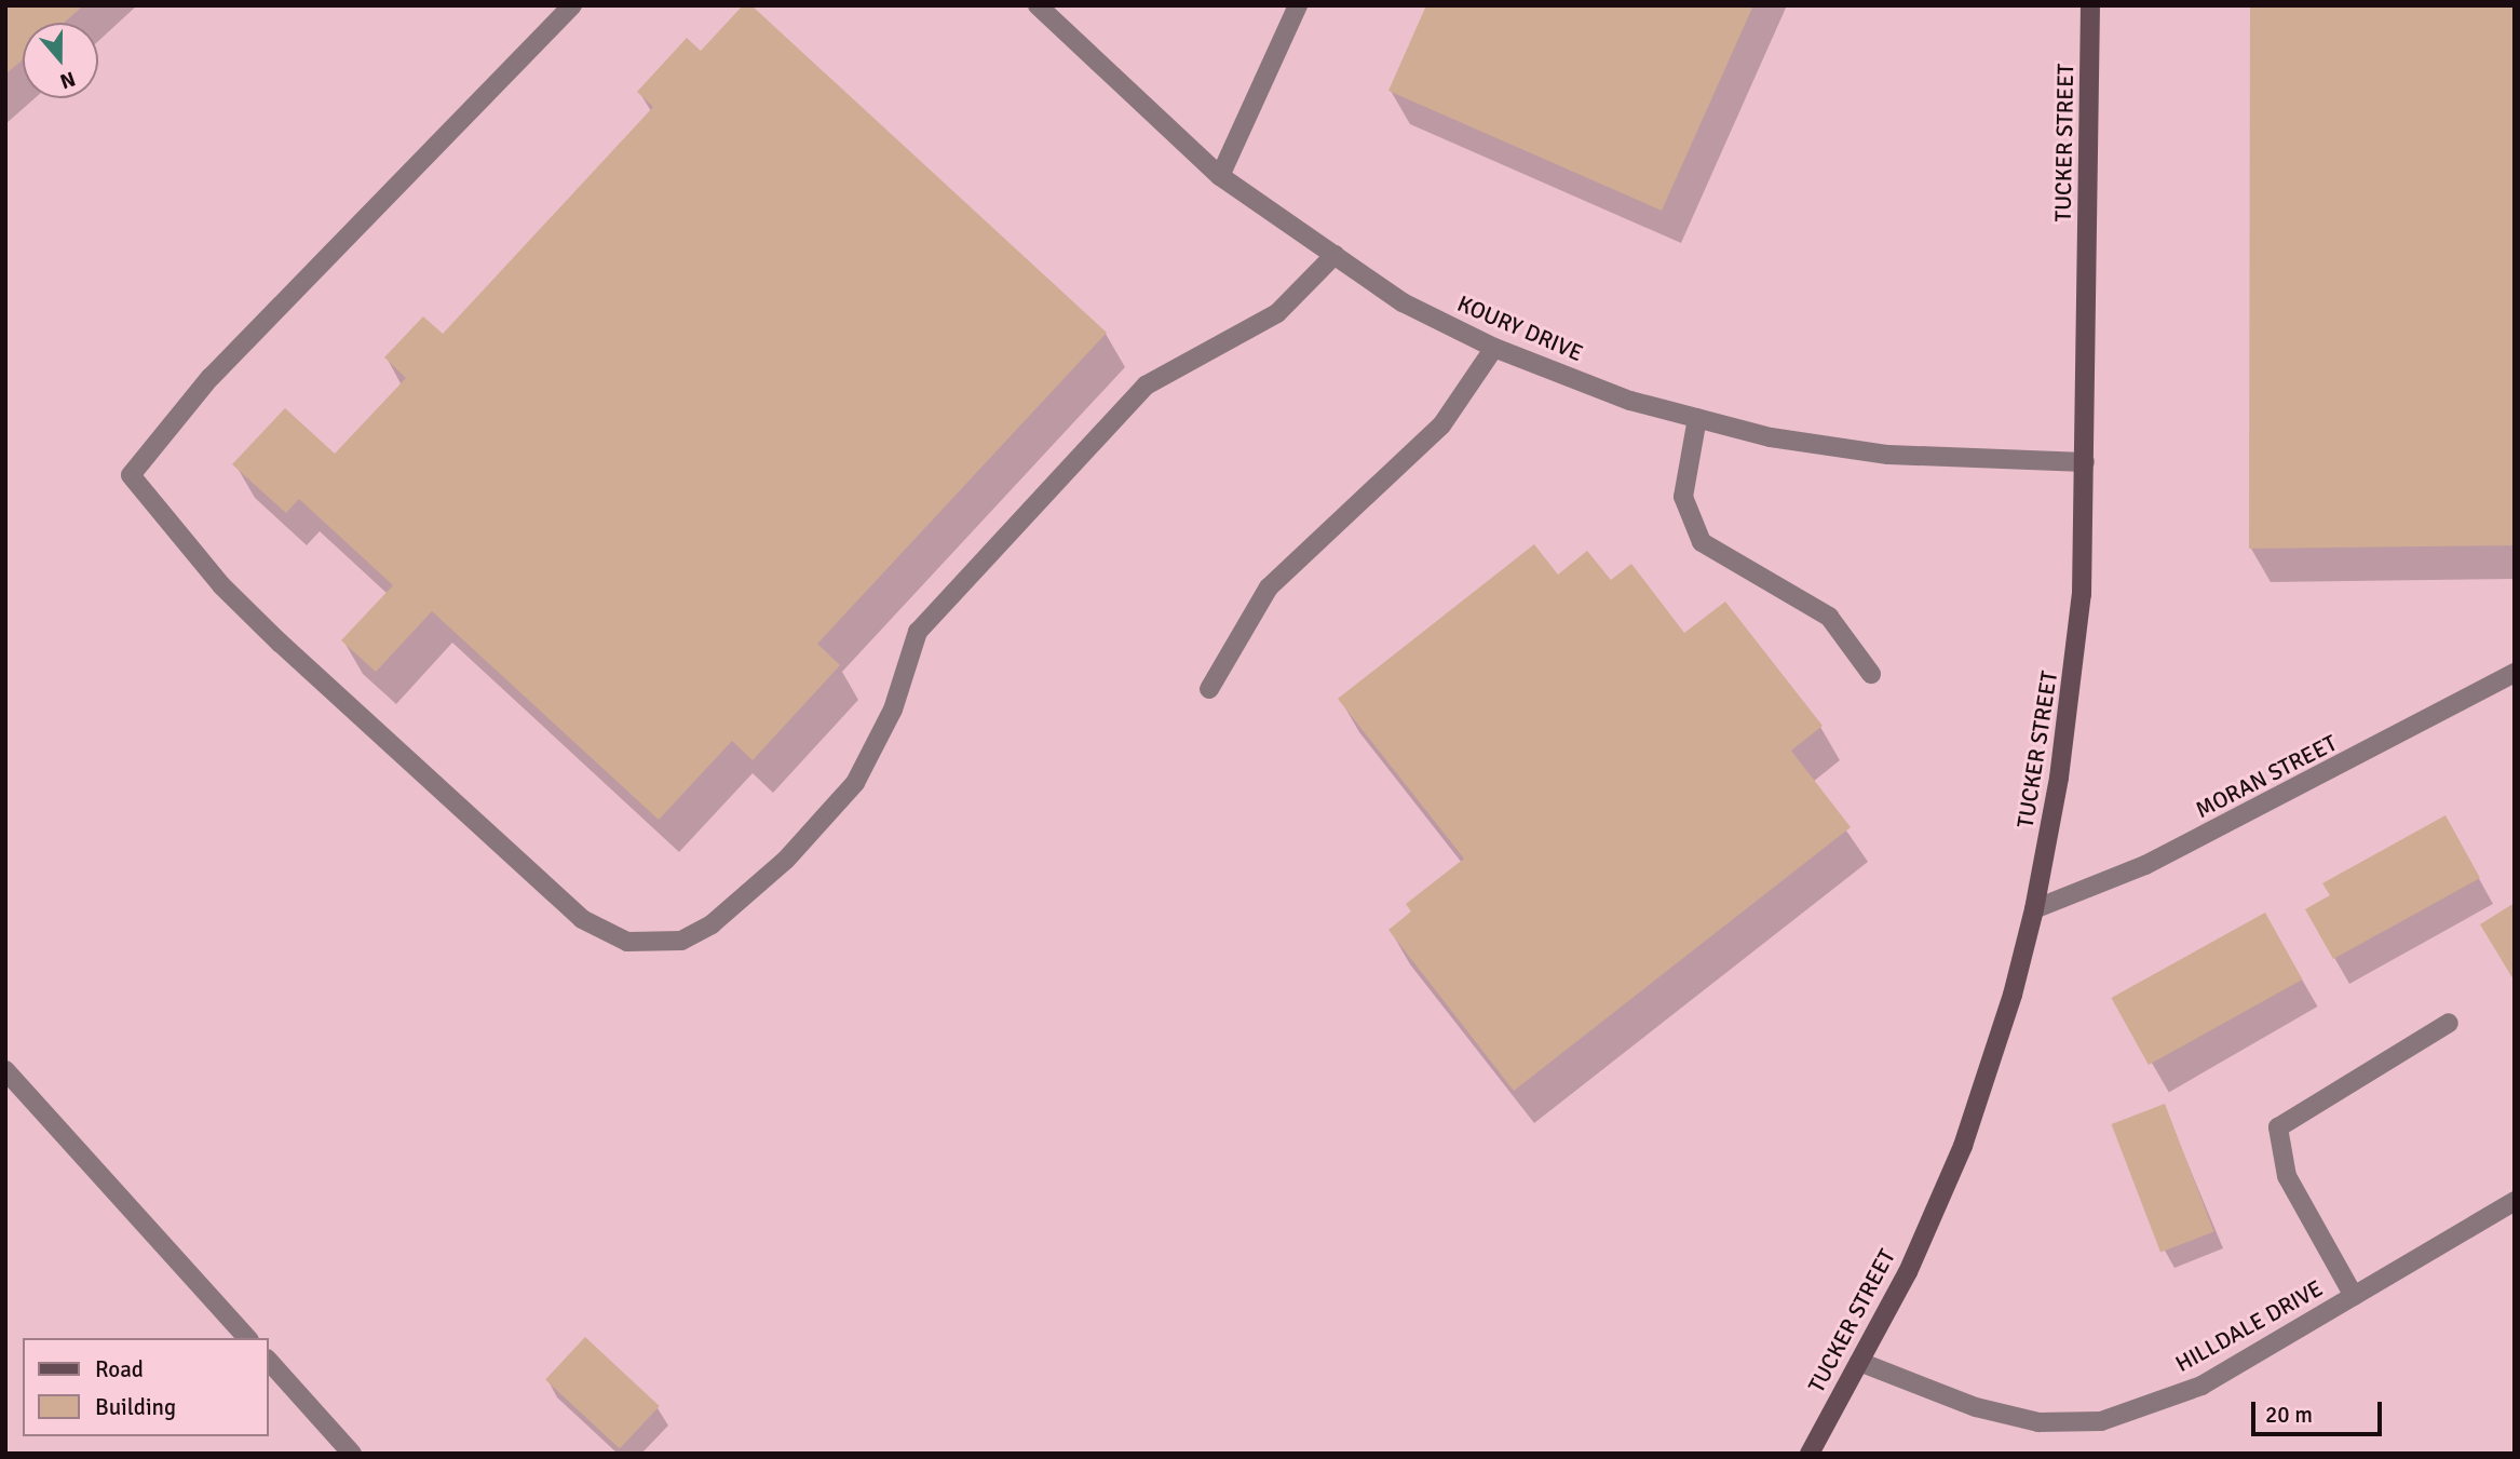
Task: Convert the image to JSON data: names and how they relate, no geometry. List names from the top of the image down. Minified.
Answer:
{"streets":{"street":["TUCKER STREET","KOURY DRIVE","MORAN STREET","HILLDALE DRIVE"]},"crossings":[["TUCKER STREET","KOURY DRIVE"],["TUCKER STREET","MORAN STREET"],["TUCKER STREET","HILLDALE DRIVE"]],"legend":["Road","Building"],"scale_bar":"20 m","north":"bottom"}
